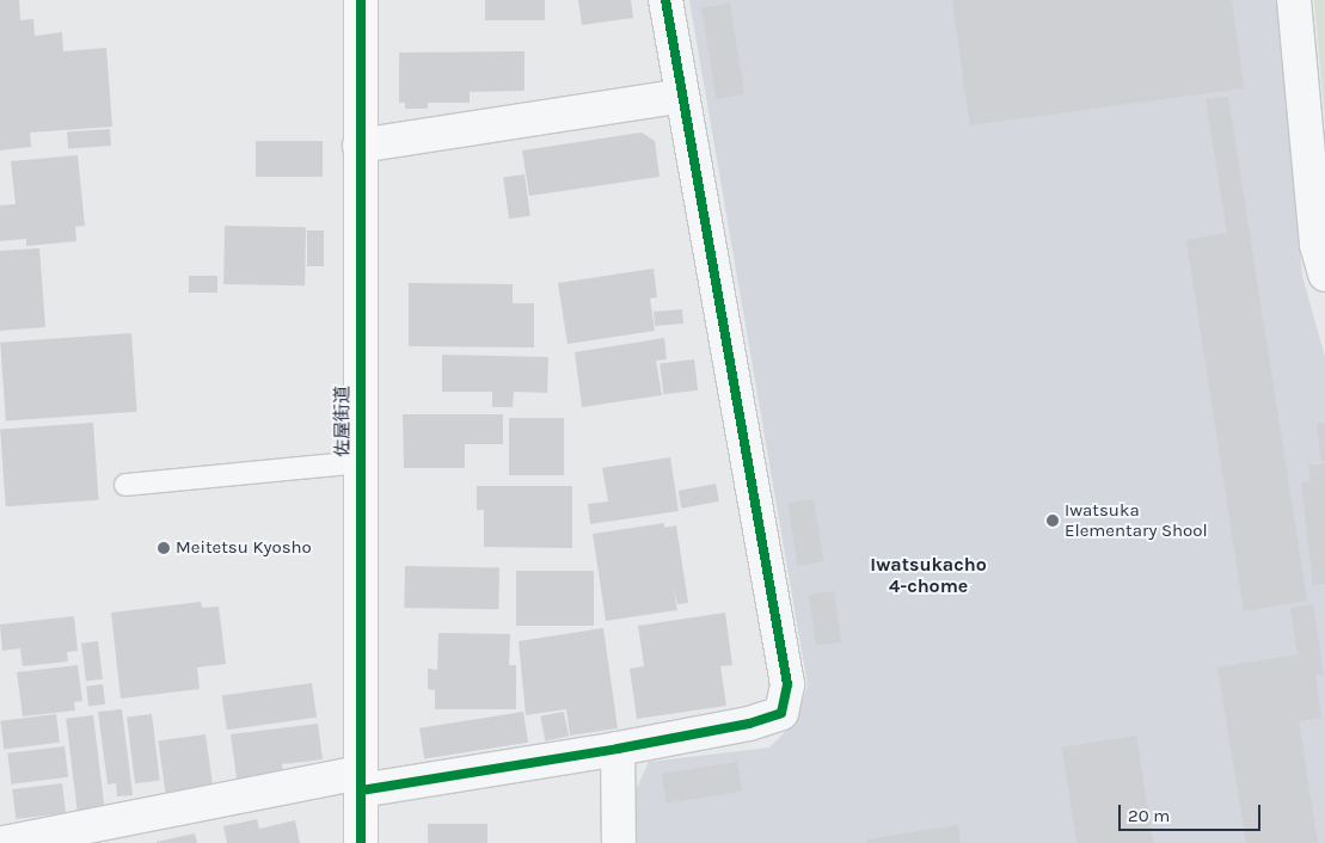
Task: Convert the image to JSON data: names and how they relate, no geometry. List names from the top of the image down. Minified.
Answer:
{"streets":{"street":["佐屋街道"]},"districts":["Iwatsukacho 4-chome"],"places":["Iwatsuka Elementary Shool","Meitetsu Kyosho"],"scale_bar":"20 m"}
